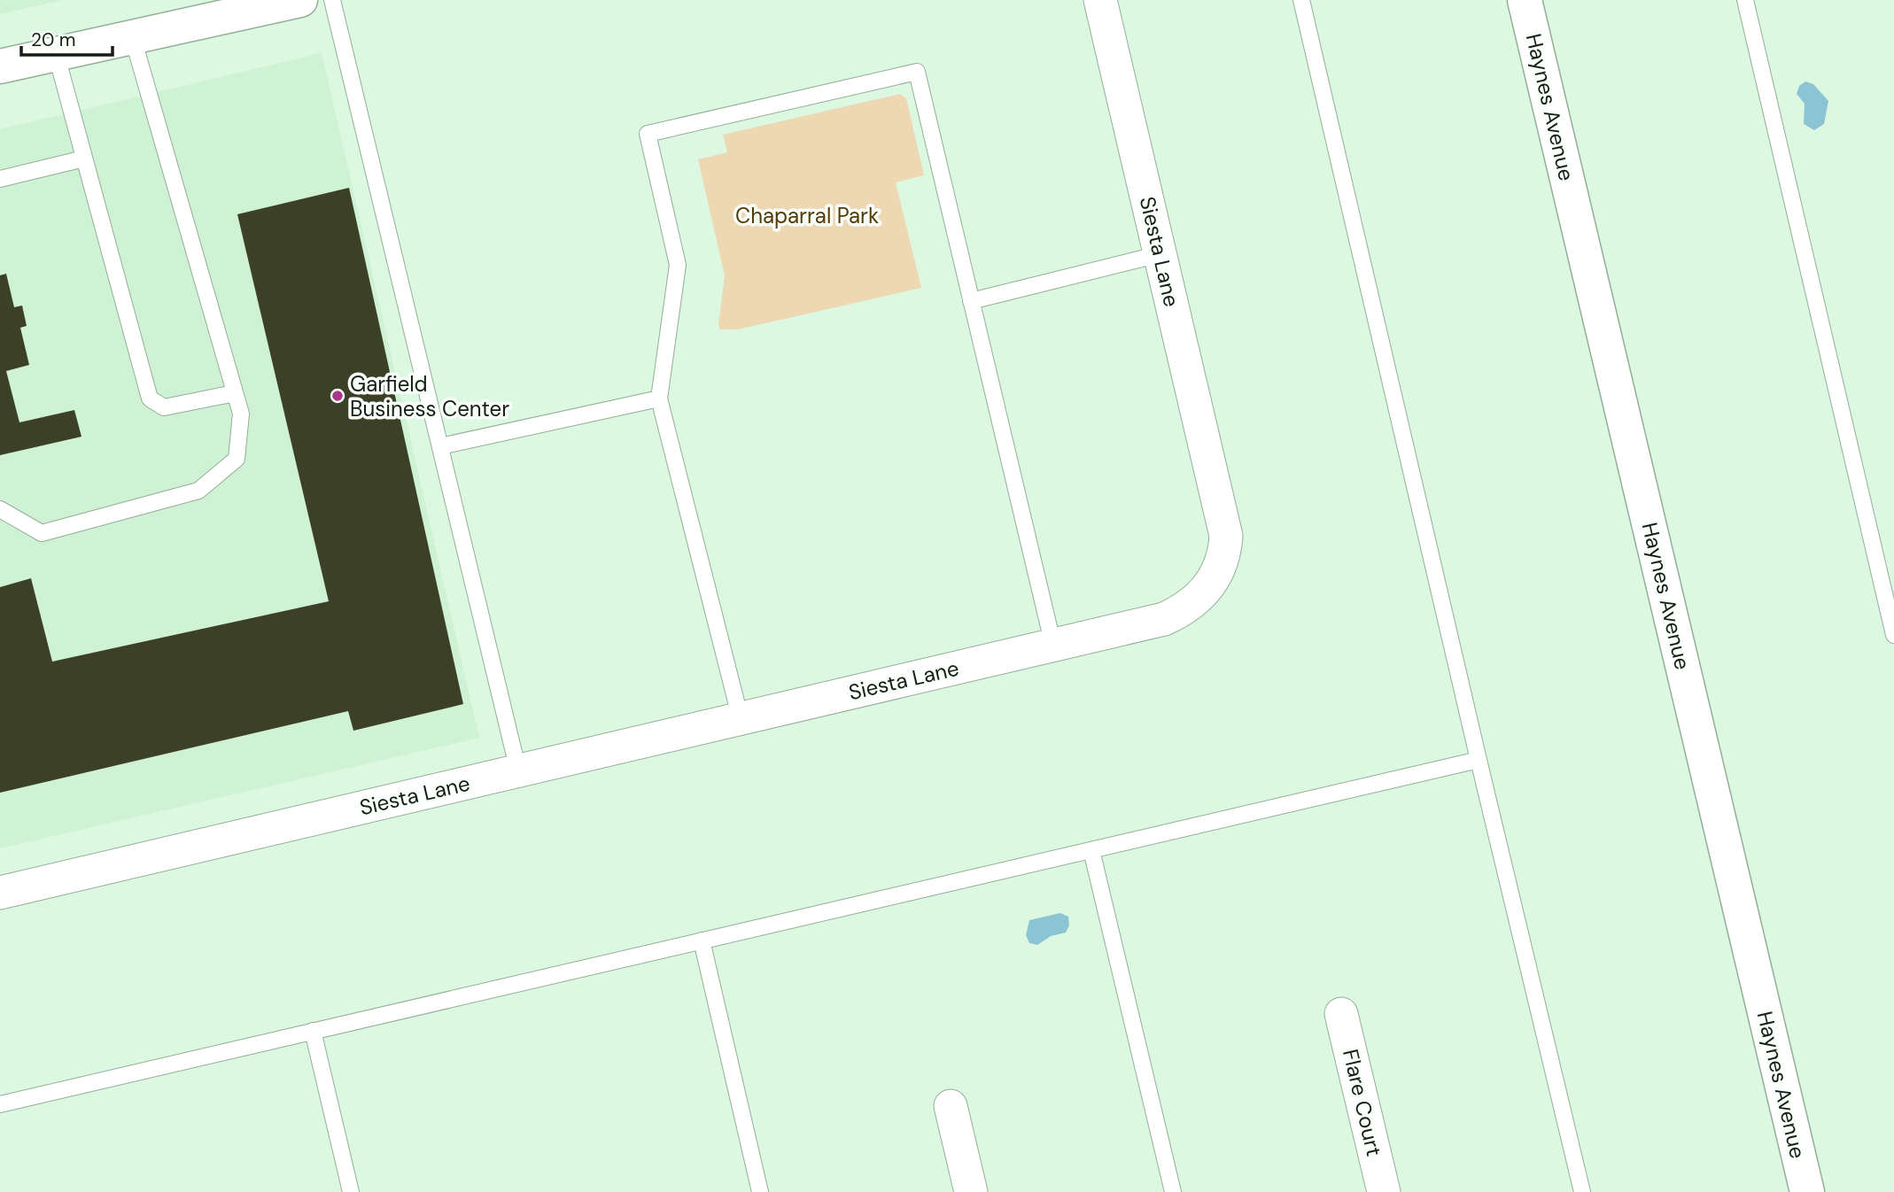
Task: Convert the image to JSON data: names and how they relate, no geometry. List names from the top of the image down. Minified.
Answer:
{"streets":{"street":["Haynes Avenue","Siesta Lane","Flare Court"]},"parks":["Chaparral Park"],"places":["Garfield Business Center"],"scale_bar":"20 m"}
